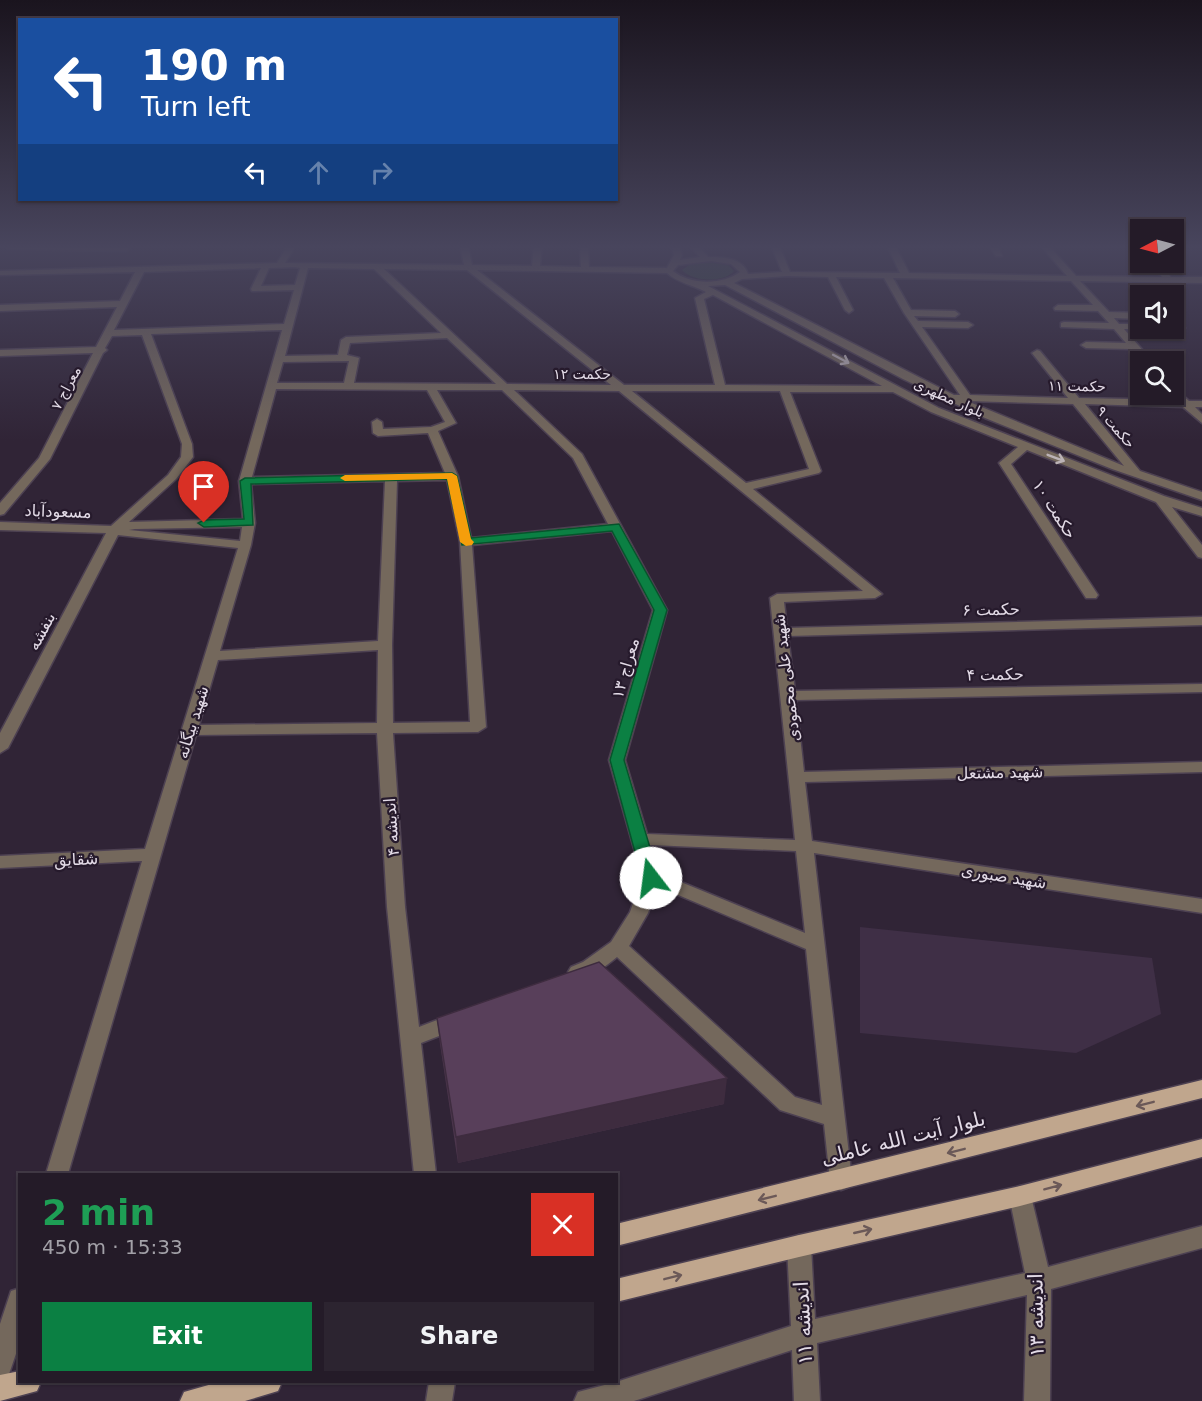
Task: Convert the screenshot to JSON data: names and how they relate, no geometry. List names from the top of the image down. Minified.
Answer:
{"streets":{"main road":["بلوار آیت‌ الله عاملی"],"street":["حکمت ۱۲","حکمت ۱۱","معراج ۷","بلوار مطهری","حکمت ۹","حکمت ۱۰","مسعودآباد","حکمت ۶","بنفشه","معراج ۱۳","حکمت ۴","شهید علی محمودی","شهید بیگانه","شهید مشتعل","اندیشه ۴","شقایق","شهید صبوری","اندیشه ۱۳","اندیشه ۱۱"]},"crossings":[["حکمت ۱۲","بلوار مطهری"],["حکمت ۱۲","معراج ۱۳"],["حکمت ۱۲","شهید علی محمودی"],["حکمت ۱۲","شهید بیگانه"],["حکمت ۱۱","بلوار مطهری"],["حکمت ۱۱","حکمت ۹"],["بلوار مطهری","حکمت ۹"],["بلوار مطهری","حکمت ۱۰"],["مسعودآباد","بنفشه"],["مسعودآباد","شهید بیگانه"],["حکمت ۶","شهید علی محمودی"],["معراج ۱۳","شهید صبوری"],["حکمت ۴","شهید علی محمودی"],["شهید علی محمودی","شهید مشتعل"],["شهید علی محمودی","شهید صبوری"],["شهید علی محمودی","بلوار آیت‌ الله عاملی"],["شهید بیگانه","شقایق"]],"north":"left","page":{"turn":["190 m","Turn left"],"heading":["2 min","450 m · 15:33"],"buttons":["Exit","Share"]}}
